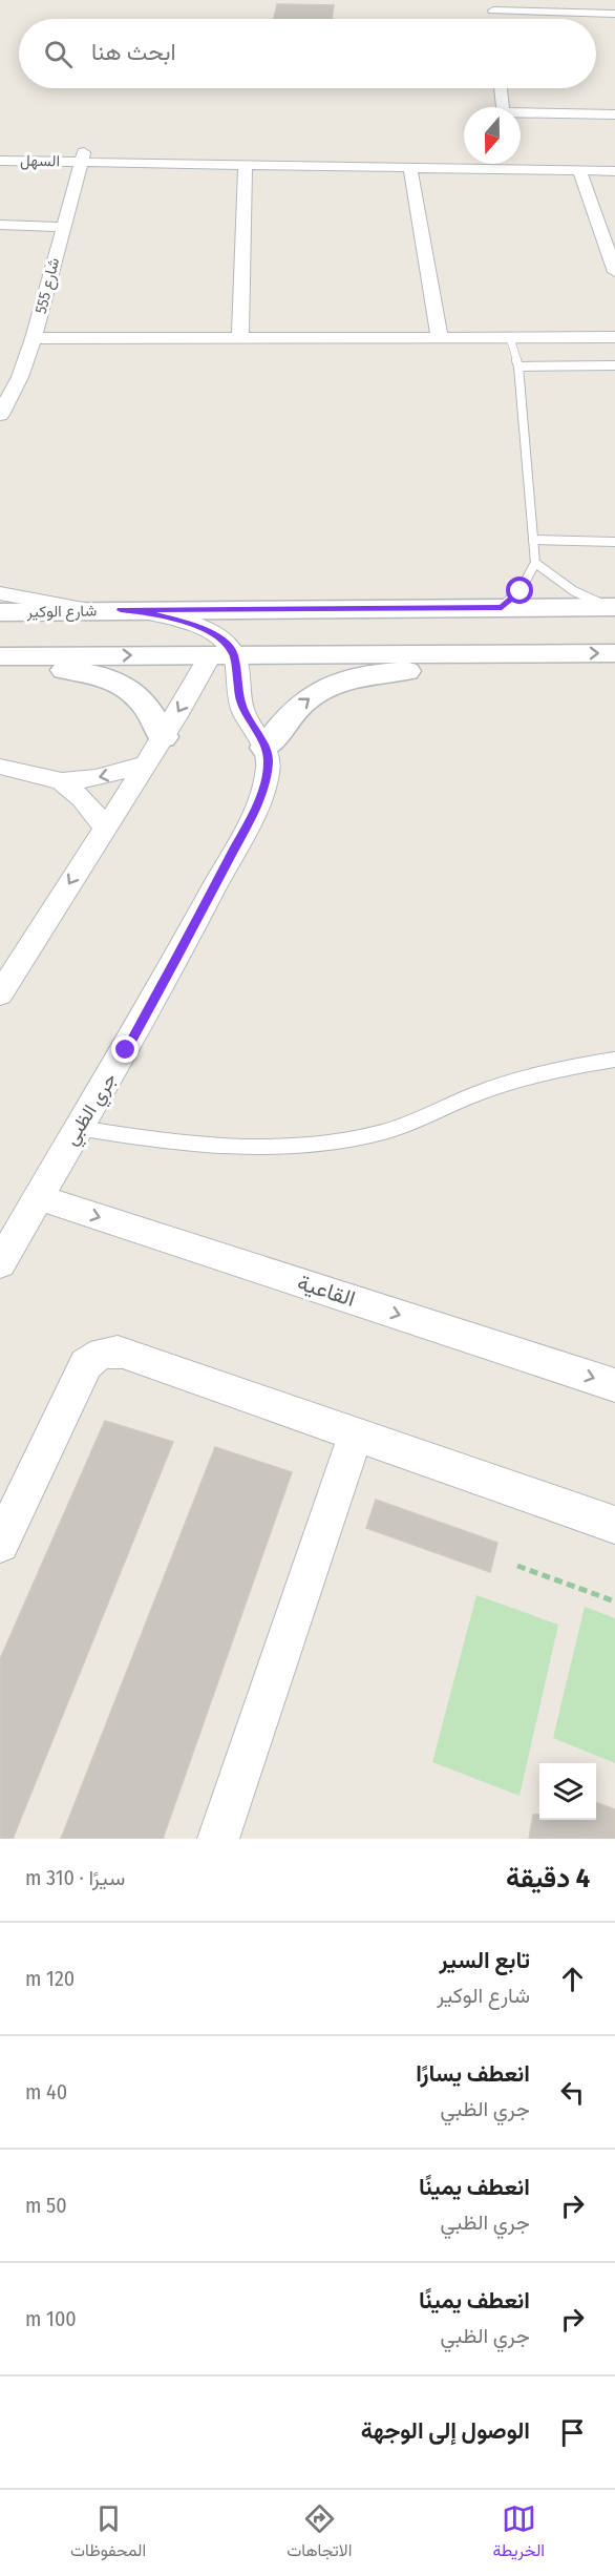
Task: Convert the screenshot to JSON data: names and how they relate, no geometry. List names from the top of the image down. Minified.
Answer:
{"streets":{"main road":["شارع الوكير"],"street":["السهل","شارع 555","جري الظبي","القاعية"]},"crossings":[["السهل","شارع 555"],["جري الظبي","القاعية"]],"north":"bottom","page":{"search":"ابحث هنا","heading":["4 دقيقة","سيرًا · 310 m"],"list":[["تابع السير","شارع الوكير","120 m"],["انعطف يسارًا","جري الظبي","40 m"],["انعطف يمينًا","جري الظبي","50 m"],["انعطف يمينًا","جري الظبي","100 m"],"الوصول إلى الوجهة"],"nav":["الخريطة","الاتجاهات","المحفوظات"]}}
